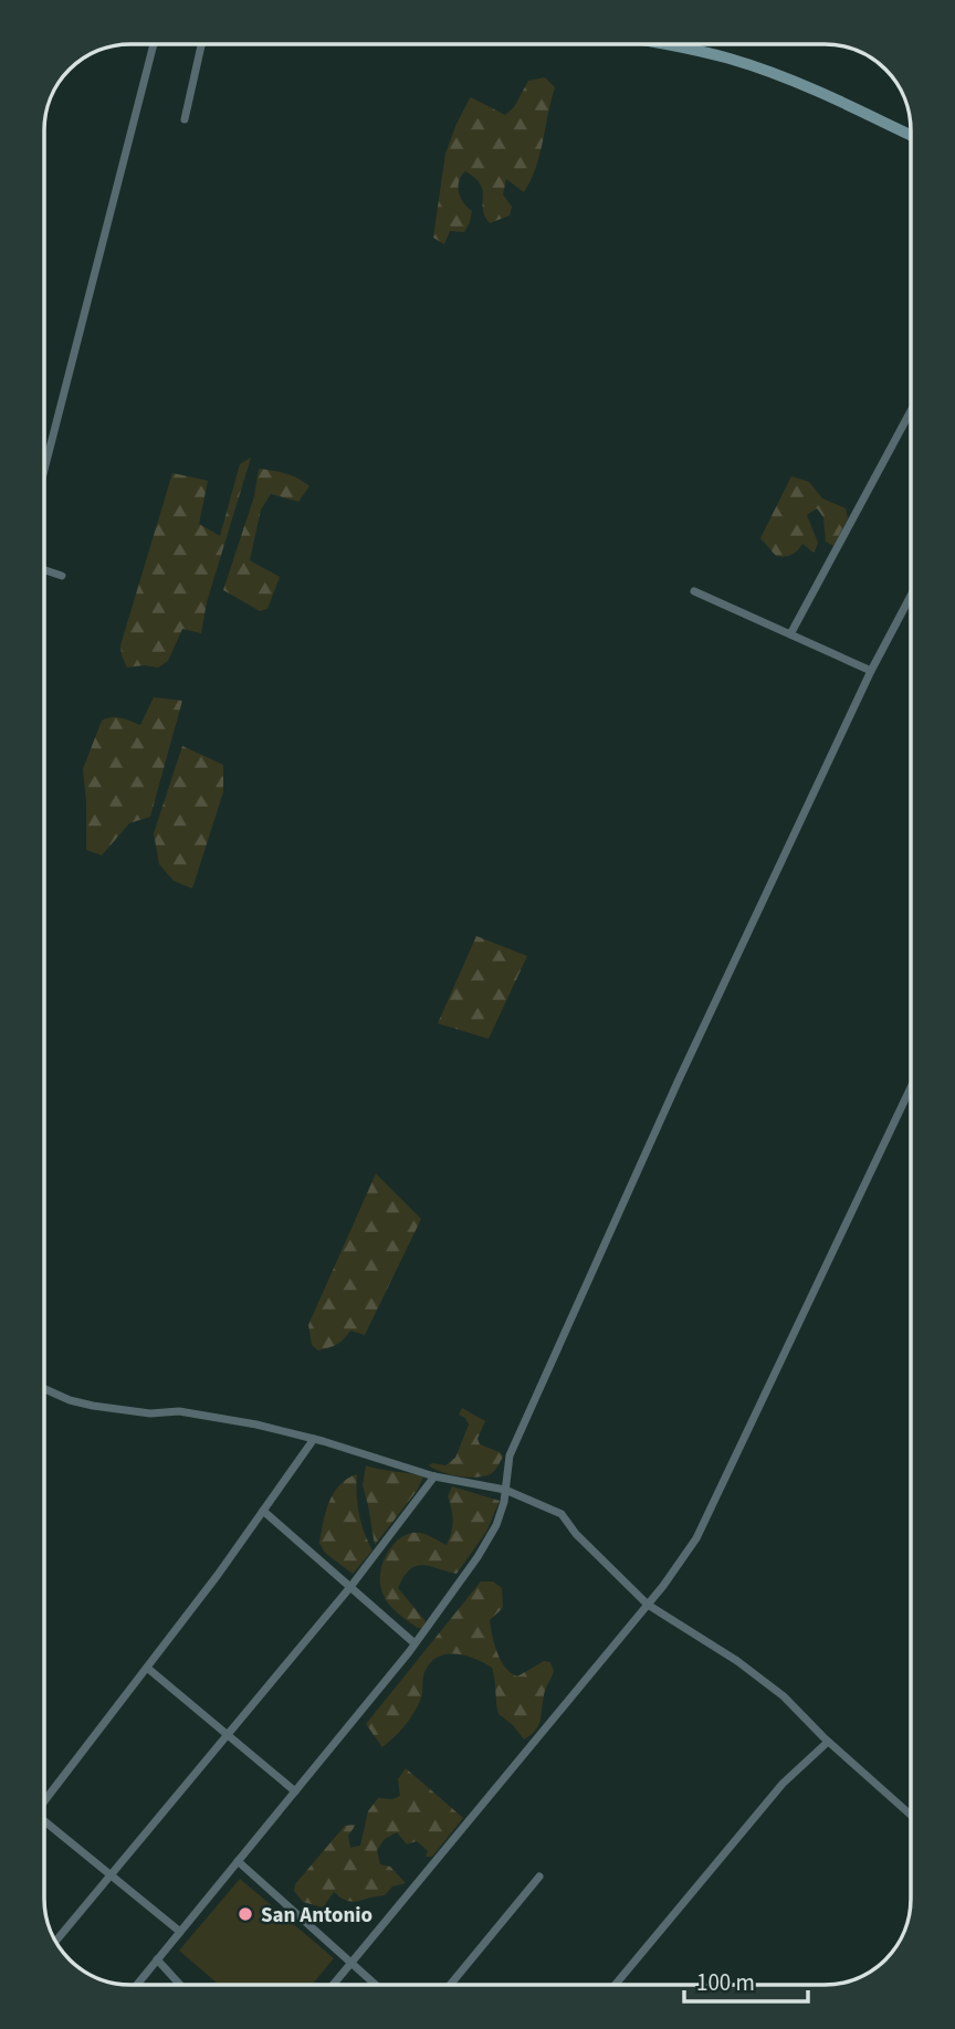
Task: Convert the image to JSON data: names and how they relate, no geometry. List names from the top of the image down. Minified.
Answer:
{"places":["San Antonio"],"scale_bar":"100 m"}
